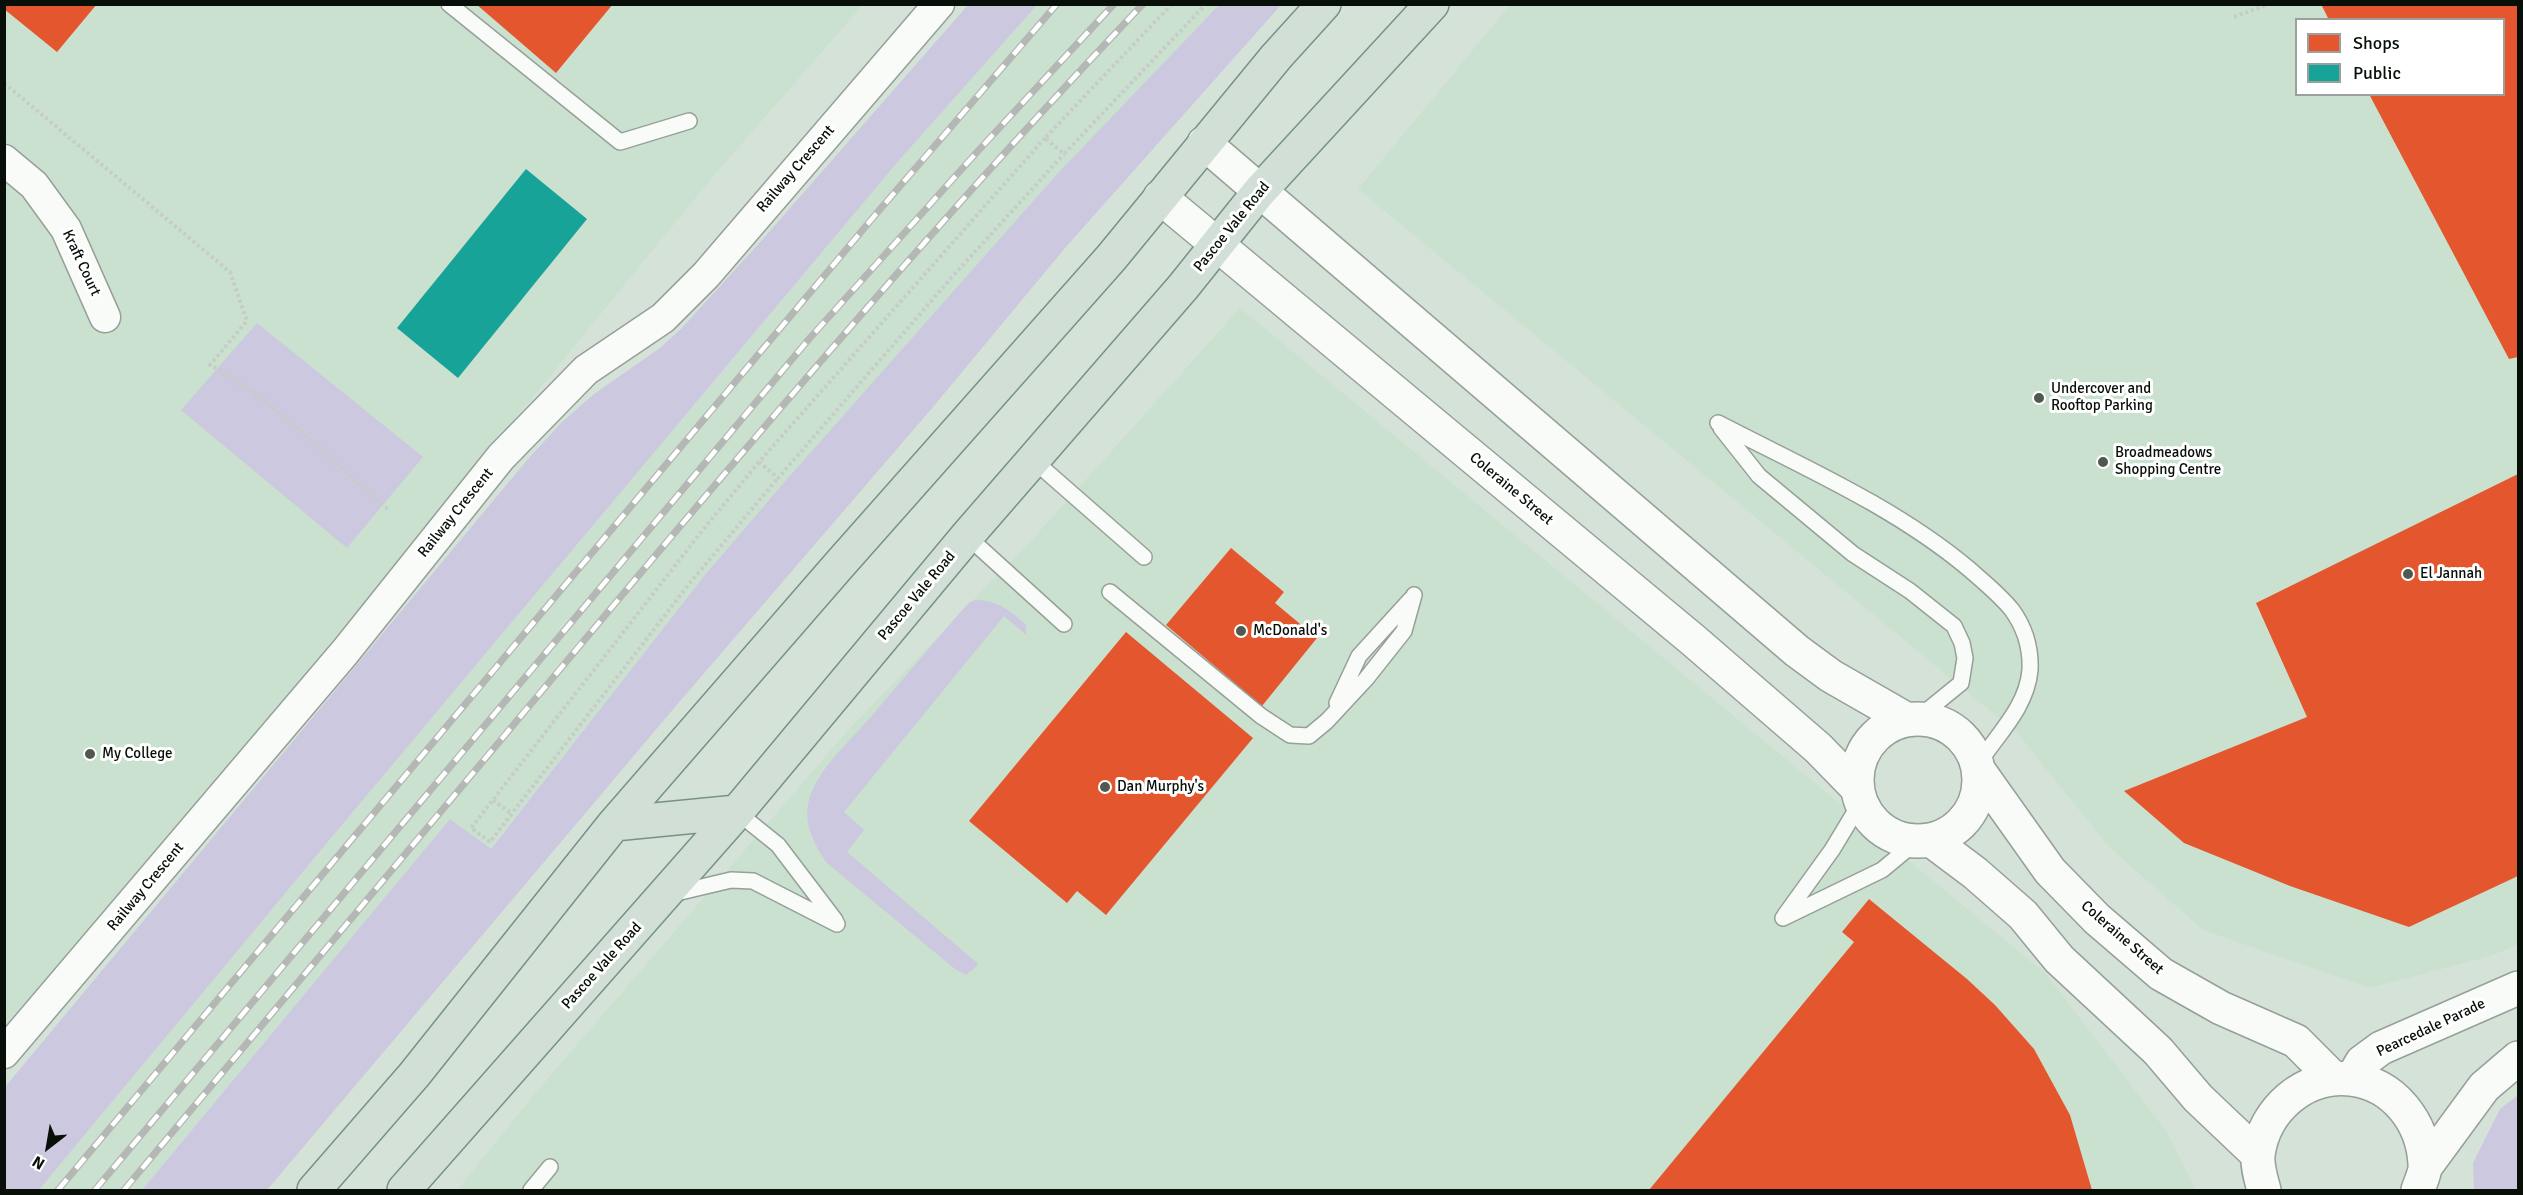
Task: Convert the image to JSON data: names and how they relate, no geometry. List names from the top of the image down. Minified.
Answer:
{"streets":{"main road":["Pascoe Vale Road"],"street":["Railway Crescent","Kraft Court","Coleraine Street","Pearcedale Parade"]},"crossings":[["Pascoe Vale Road","Coleraine Street"],["Coleraine Street","Pearcedale Parade"]],"places":["Undercover and Rooftop Parking","Broadmeadows Shopping Centre","El Jannah","McDonald's","My College","Dan Murphy's"],"legend":["Shops","Public"],"north":"bottom left"}
